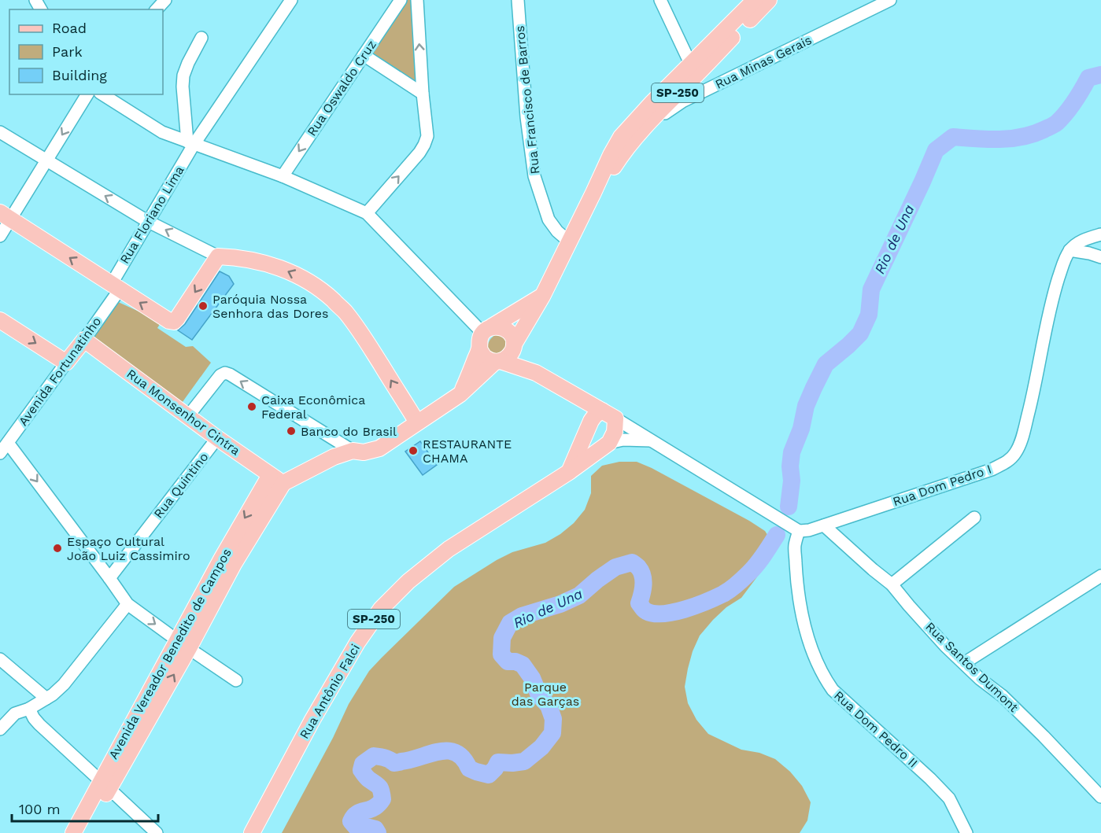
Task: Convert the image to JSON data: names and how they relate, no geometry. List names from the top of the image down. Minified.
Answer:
{"streets":{"main road":["SP-250","Avenida Fortunatinho","Rua Monsenhor Cintra","Avenida Vereador Benedito de Campos","Rua Antônio Falci"],"street":["Rua Minas Gerais","Rua Oswaldo Cruz","Rua Francisco de Barros","Rua Floriano Lima","Rua Quintino","Rua Dom Pedro I","Rua Santos Dumont","Rua Dom Pedro II"]},"crossings":[["Rua Minas Gerais","SP-250"],["SP-250","Rua Francisco de Barros"],["Rua Floriano Lima","Avenida Fortunatinho"],["Avenida Fortunatinho","Rua Monsenhor Cintra"],["Rua Monsenhor Cintra","Rua Quintino"],["Rua Monsenhor Cintra","Avenida Vereador Benedito de Campos"],["Rua Dom Pedro I","Rua Santos Dumont"],["Rua Dom Pedro I","Rua Dom Pedro II"]],"water":["Rio de Una"],"parks":["Parque das Garças"],"places":["Paróquia Nossa Senhora das Dores","Caixa Econômica Federal","Banco do Brasil","RESTAURANTE CHAMA","Espaço Cultural João Luiz Cassimiro"],"legend":["Road","Park","Building"],"scale_bar":"100 m"}
